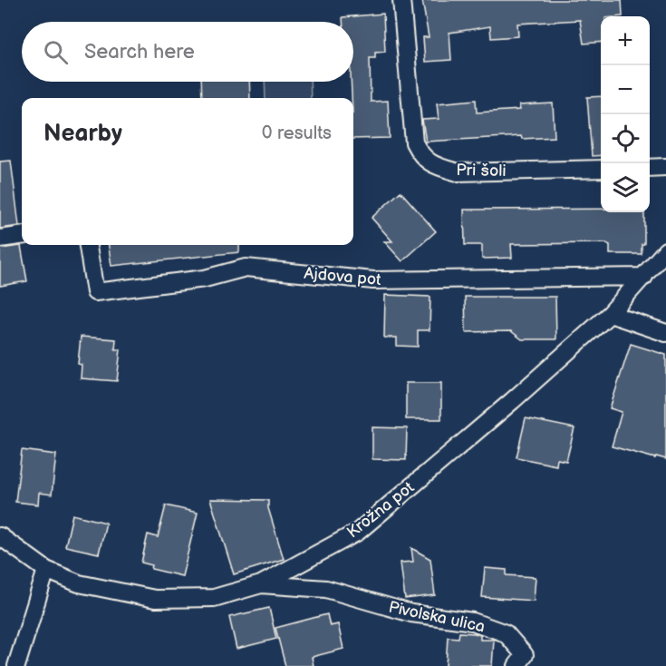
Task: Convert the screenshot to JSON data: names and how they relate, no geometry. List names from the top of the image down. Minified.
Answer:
{"streets":{"street":["Pri šoli","Ajdova pot","Krožna pot","Pivolska ulica"]},"crossings":[["Ajdova pot","Krožna pot"],["Krožna pot","Pivolska ulica"]],"page":{"map_buttons":["+","−"],"search":"Search here","heading":["Nearby","0 results"]}}
